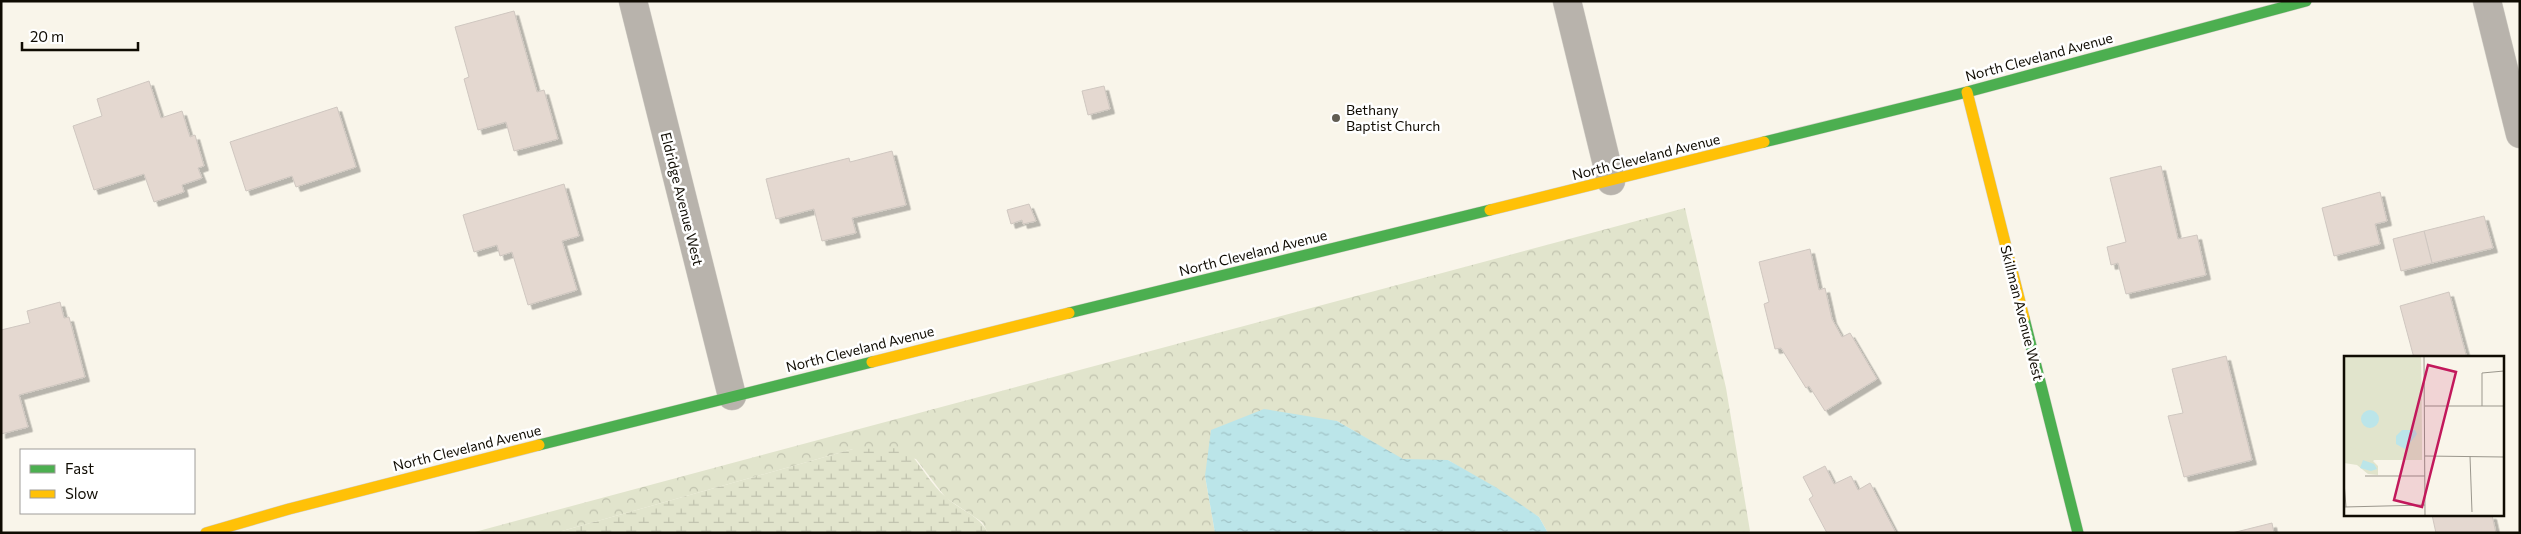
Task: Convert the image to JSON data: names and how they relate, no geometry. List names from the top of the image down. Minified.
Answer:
{"streets":{"main road":["North Cleveland Avenue","Skillman Avenue West"],"street":["Eldridge Avenue West"]},"crossings":[["North Cleveland Avenue","Eldridge Avenue West"],["North Cleveland Avenue","Skillman Avenue West"]],"places":["Bethany Baptist Church"],"legend":["Fast","Slow"],"scale_bar":"20 m"}
